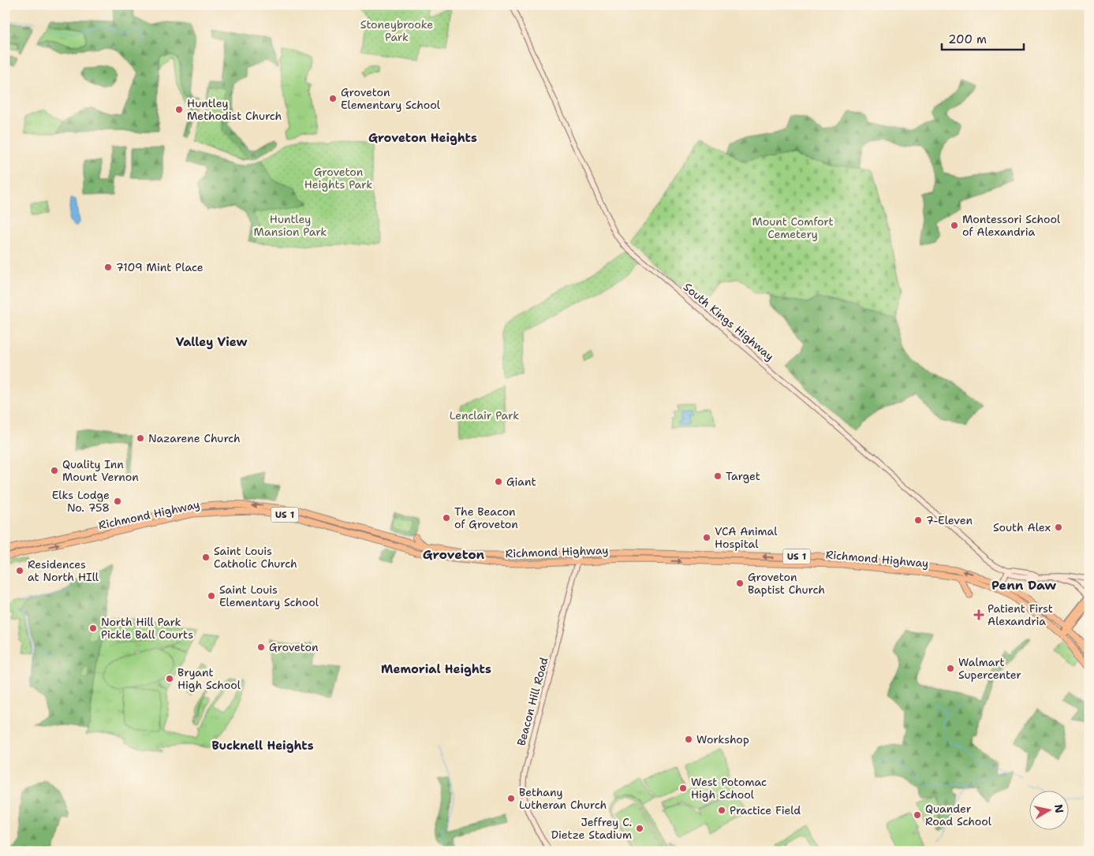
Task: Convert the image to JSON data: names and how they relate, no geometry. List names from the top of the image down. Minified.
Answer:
{"streets":{"highway":["Richmond Highway","US 1"],"main road":["South Kings Highway","Beacon Hill Road"]},"crossings":[["Richmond Highway","Beacon Hill Road"]],"districts":["Groveton Heights","Valley View","Groveton","Penn Daw","Memorial Heights","Bucknell Heights"],"parks":["Stoneybrooke Park","Groveton Heights Park","Huntley Mansion Park","Mount Comfort Cemetery","Lenclair Park"],"places":{"other":["Groveton Elementary School","Huntley Methodist Church","Montessori School of Alexandria","7109 Mint Place","Nazarene Church","Quality Inn Mount Vernon","Target","Giant","Elks Lodge No. 758","The Beacon of Groveton","7-Eleven","South Alex","VCA Animal Hospital","Saint Louis Catholic Church","Residences at North HIll","Groveton Baptist Church","Saint Louis Elementary School","North Hill Park Pickle Ball Courts","Groveton","Walmart Supercenter","Bryant High School","Workshop","West Potomac High School","Bethany Lutheran Church","Practice Field","Quander Road School","Jeffrey C. Dietze Stadium"],"health":["Patient First Alexandria"]},"scale_bar":"200 m","north":"right"}
